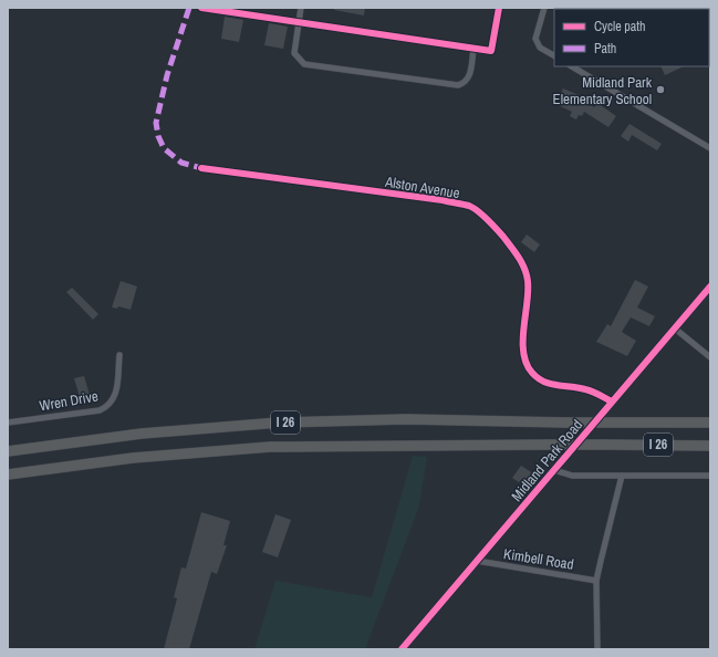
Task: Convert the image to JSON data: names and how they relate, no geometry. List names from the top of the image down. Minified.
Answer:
{"streets":{"highway":["I 26"],"street":["Alston Avenue","Wren Drive","Midland Park Road","Kimbell Road"]},"crossings":[["Alston Avenue","Midland Park Road"],["Midland Park Road","Kimbell Road"]],"places":["Midland Park Elementary School"],"legend":["Cycle path","Path"]}
